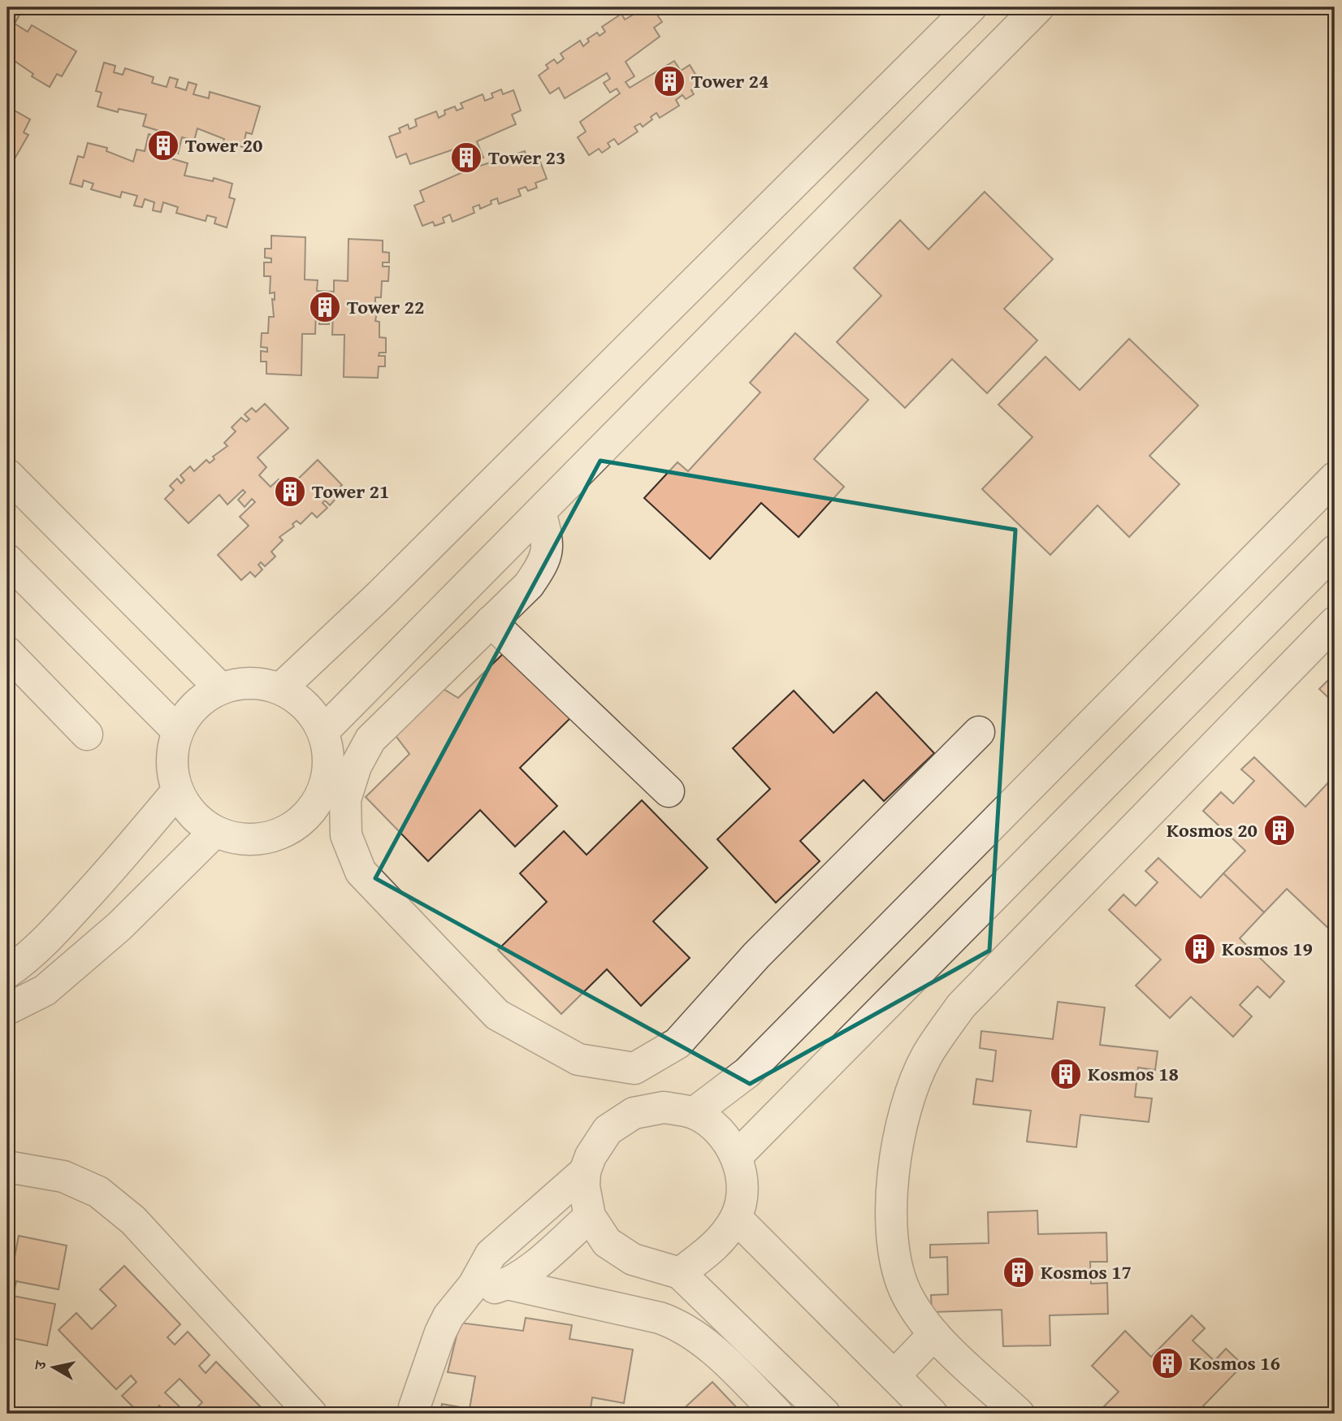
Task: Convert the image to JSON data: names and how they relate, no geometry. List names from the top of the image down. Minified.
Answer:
{"places":{"building":["Tower 24","Tower 20","Tower 23","Tower 22","Tower 21","Kosmos 20","Kosmos 19","Kosmos 18","Kosmos 17","Kosmos 16"]},"north":"left"}
